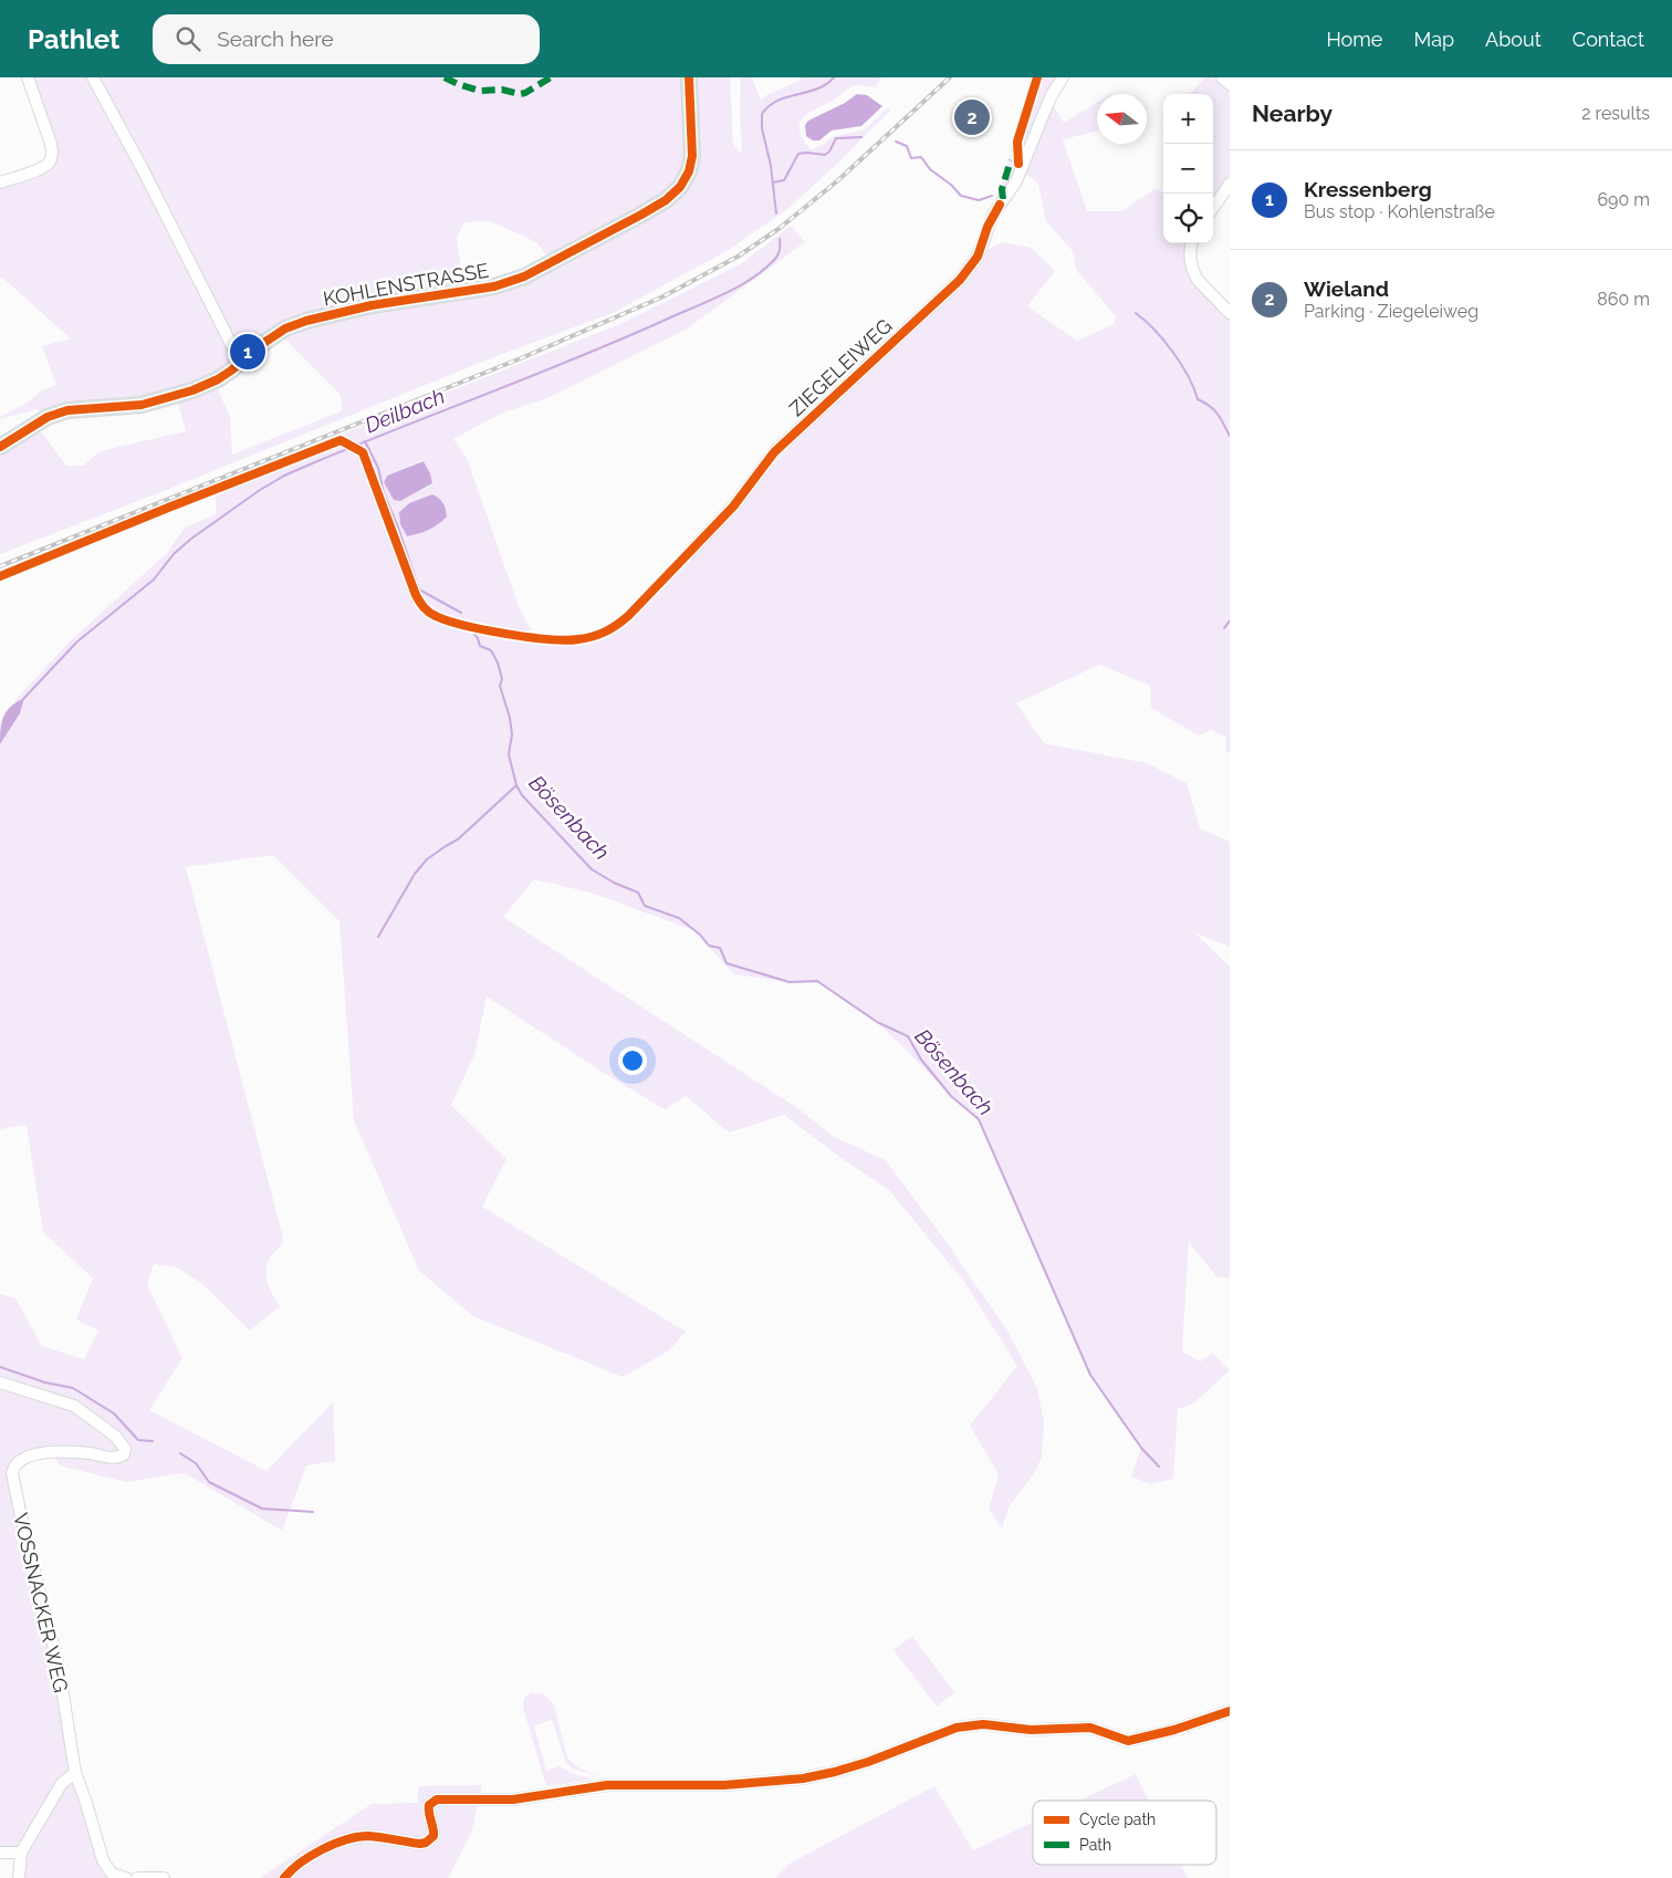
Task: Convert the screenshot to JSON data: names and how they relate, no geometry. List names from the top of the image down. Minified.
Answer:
{"streets":{"main road":["KOHLENSTRASSE"],"street":["ZIEGELEIWEG","VOSSNACKER WEG"]},"water":["Deilbach","Bösenbach"],"legend":["Cycle path","Path"],"north":"left","page":{"header":"Pathlet","search":"Search here","nav":["Home","Map","About","Contact"],"heading":["Nearby","2 results"],"map_buttons":["+","−"],"pins":["2","1"],"list":[{"mark":"1","name":"Kressenberg","note":"Bus stop · Kohlenstraße","value":"690 m"},{"mark":"2","name":"Wieland","note":"Parking · Ziegeleiweg","value":"860 m"}]}}
